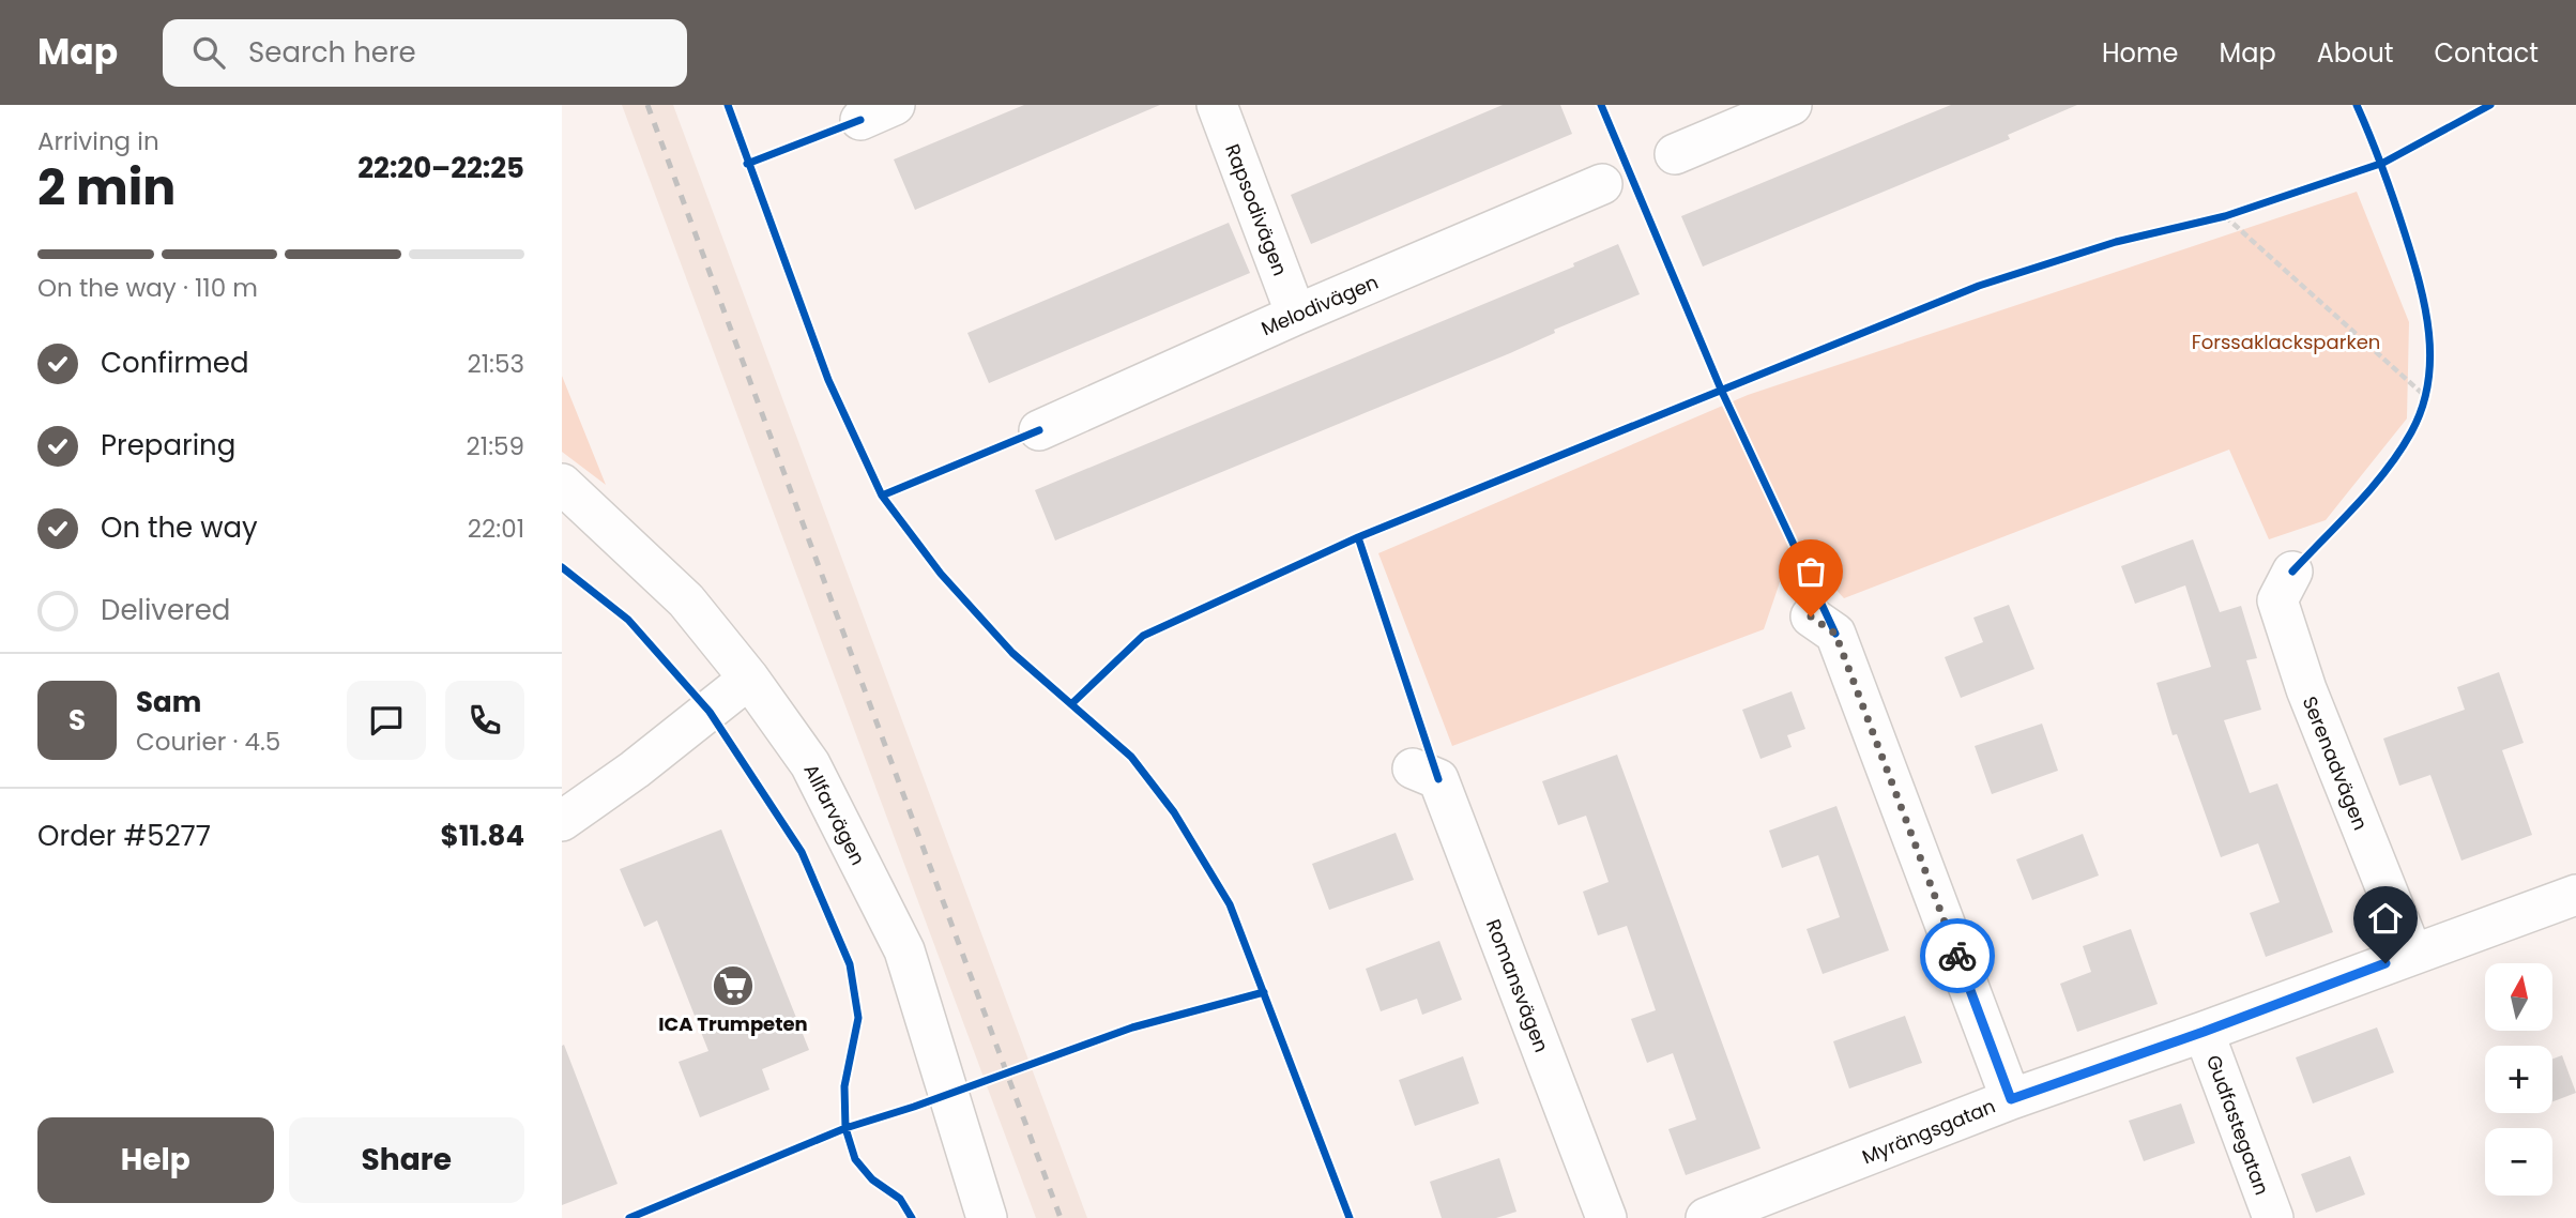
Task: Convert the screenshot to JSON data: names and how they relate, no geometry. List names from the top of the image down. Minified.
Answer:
{"streets":{"street":["Rapsodivägen","Melodivägen","Serenadvägen","Allfarvägen","Romansvägen","Gudfastegatan","Myrängsgatan"]},"crossings":[["Rapsodivägen","Melodivägen"],["Serenadvägen","Myrängsgatan"],["Gudfastegatan","Myrängsgatan"]],"parks":["Forssaklacksparken"],"places":{"supermarket":["ICA Trumpeten"]},"north":"top","page":{"header":"Map","search":"Search here","nav":["Home","Map","About","Contact"],"heading":["2 min","Arriving in","22:20–22:25"],"panel":["Sam","Courier · 4.5","Order #5277","$11.84"],"bar":"On the way · 110 m","list":[["Confirmed","21:53"],["Preparing","21:59"],["On the way","22:01"],"Delivered"],"round":"S","map_buttons":["+","−"],"buttons":["Help","Share"]}}
